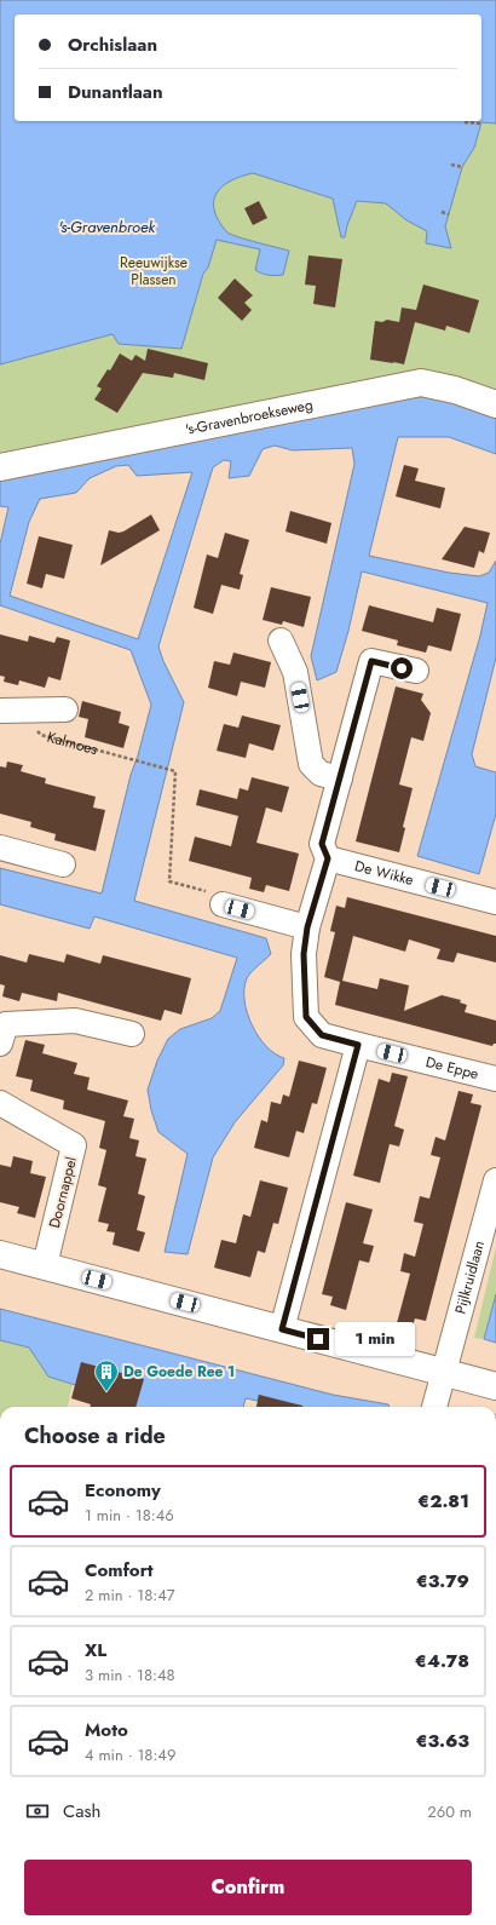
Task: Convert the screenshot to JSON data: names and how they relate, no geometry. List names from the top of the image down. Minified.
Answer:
{"streets":{"street":["'s-Gravenbroekseweg","Kalmoes","De Wikke","De Eppe","Doornappel","Pijlkruidlaan"]},"crossings":[["De Wikke","De Eppe"]],"water":["'s-Gravenbroek"],"parks":["Reeuwijkse Plassen"],"places":{"building":["De Goede Ree 1"]},"page":{"banner":["Orchislaan","Dunantlaan"],"bubble":"1 min","heading":"Choose a ride","list":[{"name":"Economy","note":"1 min · 18:46","value":"€2.81"},{"name":"Comfort","note":"2 min · 18:47","value":"€3.79"},{"name":"XL","note":"3 min · 18:48","value":"€4.78"},{"name":"Moto","note":"4 min · 18:49","value":"€3.63"}],"pay":["Cash","260 m"],"buttons":"Confirm"}}
